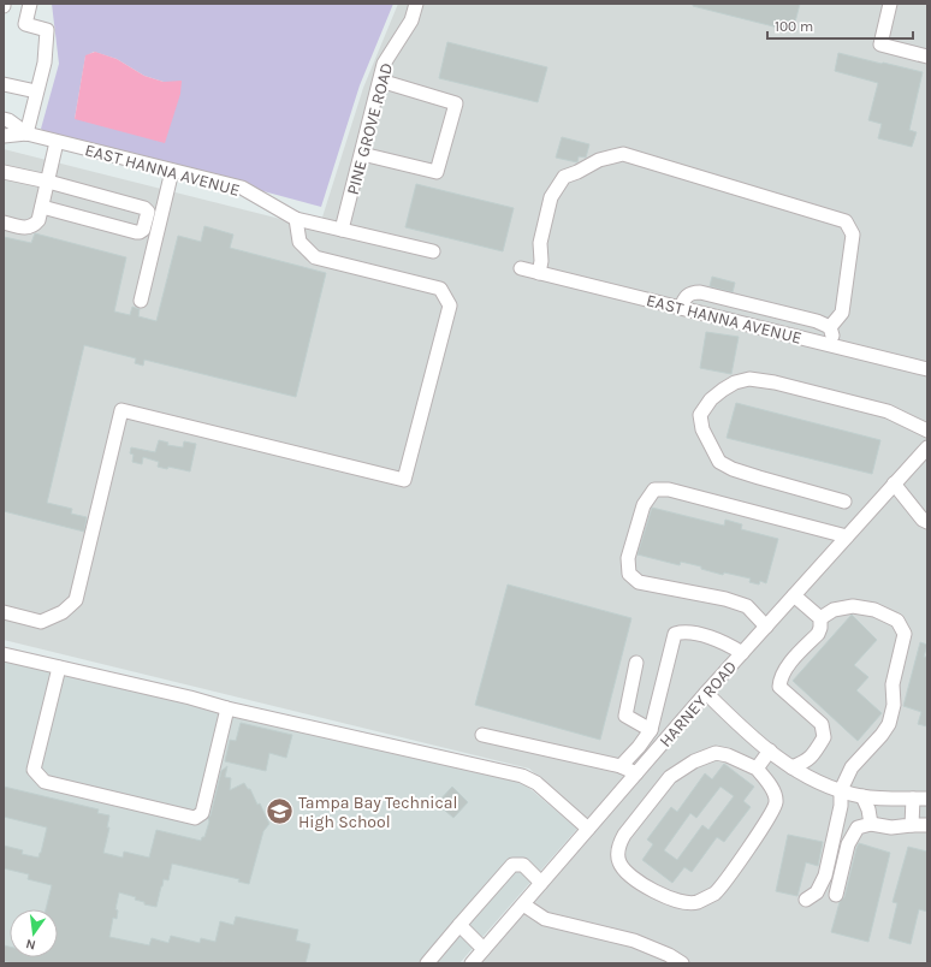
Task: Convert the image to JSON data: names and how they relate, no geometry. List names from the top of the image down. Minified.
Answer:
{"streets":{"street":["PINE GROVE ROAD","EAST HANNA AVENUE","HARNEY ROAD"]},"crossings":[["PINE GROVE ROAD","EAST HANNA AVENUE"]],"places":{"school or university":["Tampa Bay Technical High School"]},"scale_bar":"100 m","north":"bottom"}
